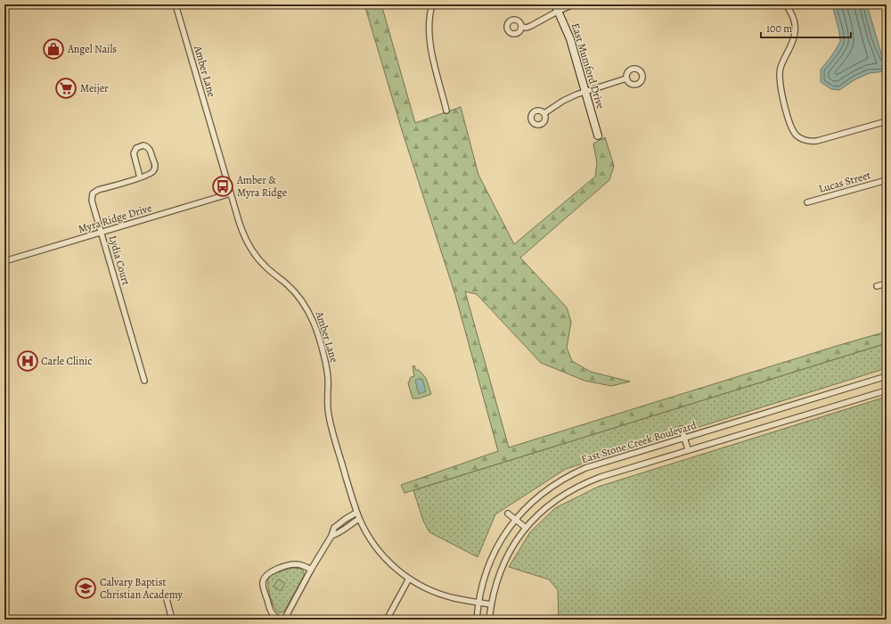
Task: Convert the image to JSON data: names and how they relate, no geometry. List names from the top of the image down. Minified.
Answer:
{"streets":{"street":["East Mumford Drive","Amber Lane","Lucas Street","Myra Ridge Drive","Lydia Court","East Stone Creek Boulevard"]},"crossings":[["Amber Lane","Myra Ridge Drive"],["Amber Lane","East Stone Creek Boulevard"],["Myra Ridge Drive","Lydia Court"]],"places":{"shop":["Angel Nails"],"supermarket":["Meijer"],"bus stop":["Amber & Myra Ridge"],"hospital":["Carle Clinic"],"school or university":["Calvary Baptist Christian Academy"]},"scale_bar":"100 m"}
